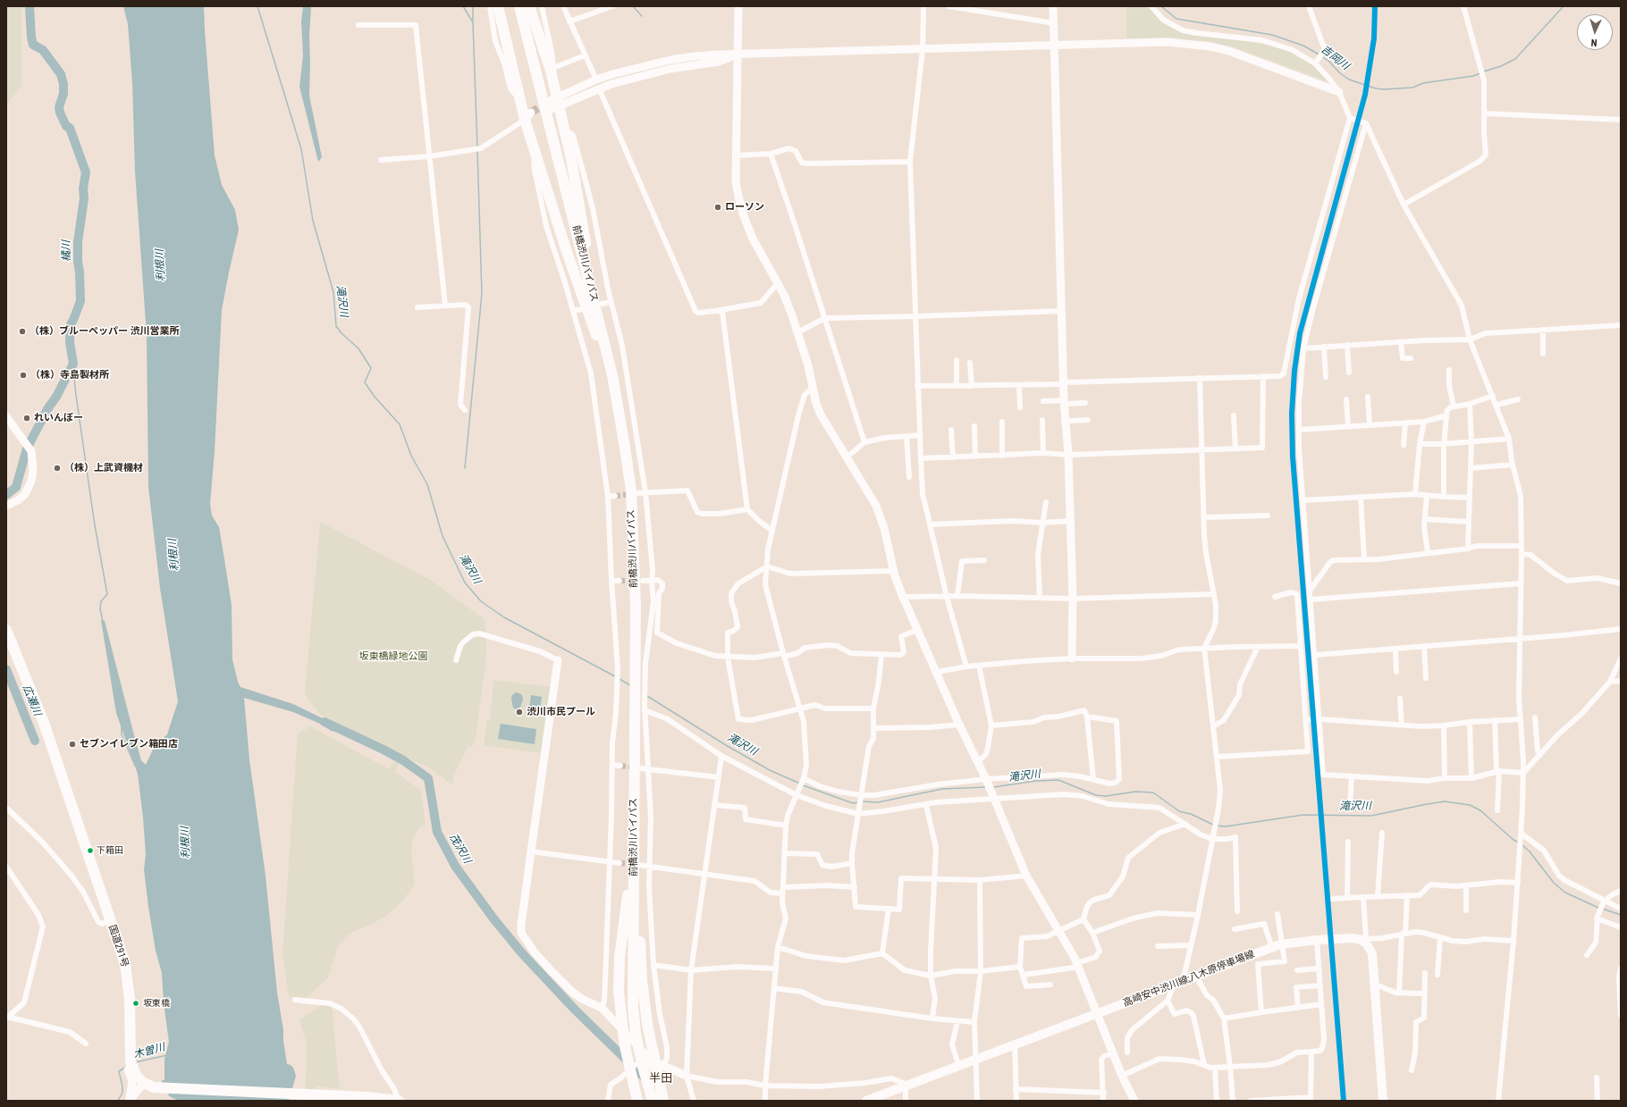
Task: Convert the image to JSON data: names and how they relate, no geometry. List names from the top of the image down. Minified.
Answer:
{"streets":{"highway":["前橋渋川バイパス","国道291号"],"main road":["高崎安中渋川線;八木原停車場線"]},"districts":["半田"],"water":["吉岡川","橘川","利根川","滝沢川","広瀬川","茂沢川","木曽川"],"parks":["坂東橋緑地公園"],"places":["ローソン","（株）ブルーペッパー 渋川営業所","（株）寺島製材所","れいんぼー","（株）上武資機材","渋川市民プール","セブンイレブン箱田店","下箱田","坂東橋"],"north":"bottom"}
